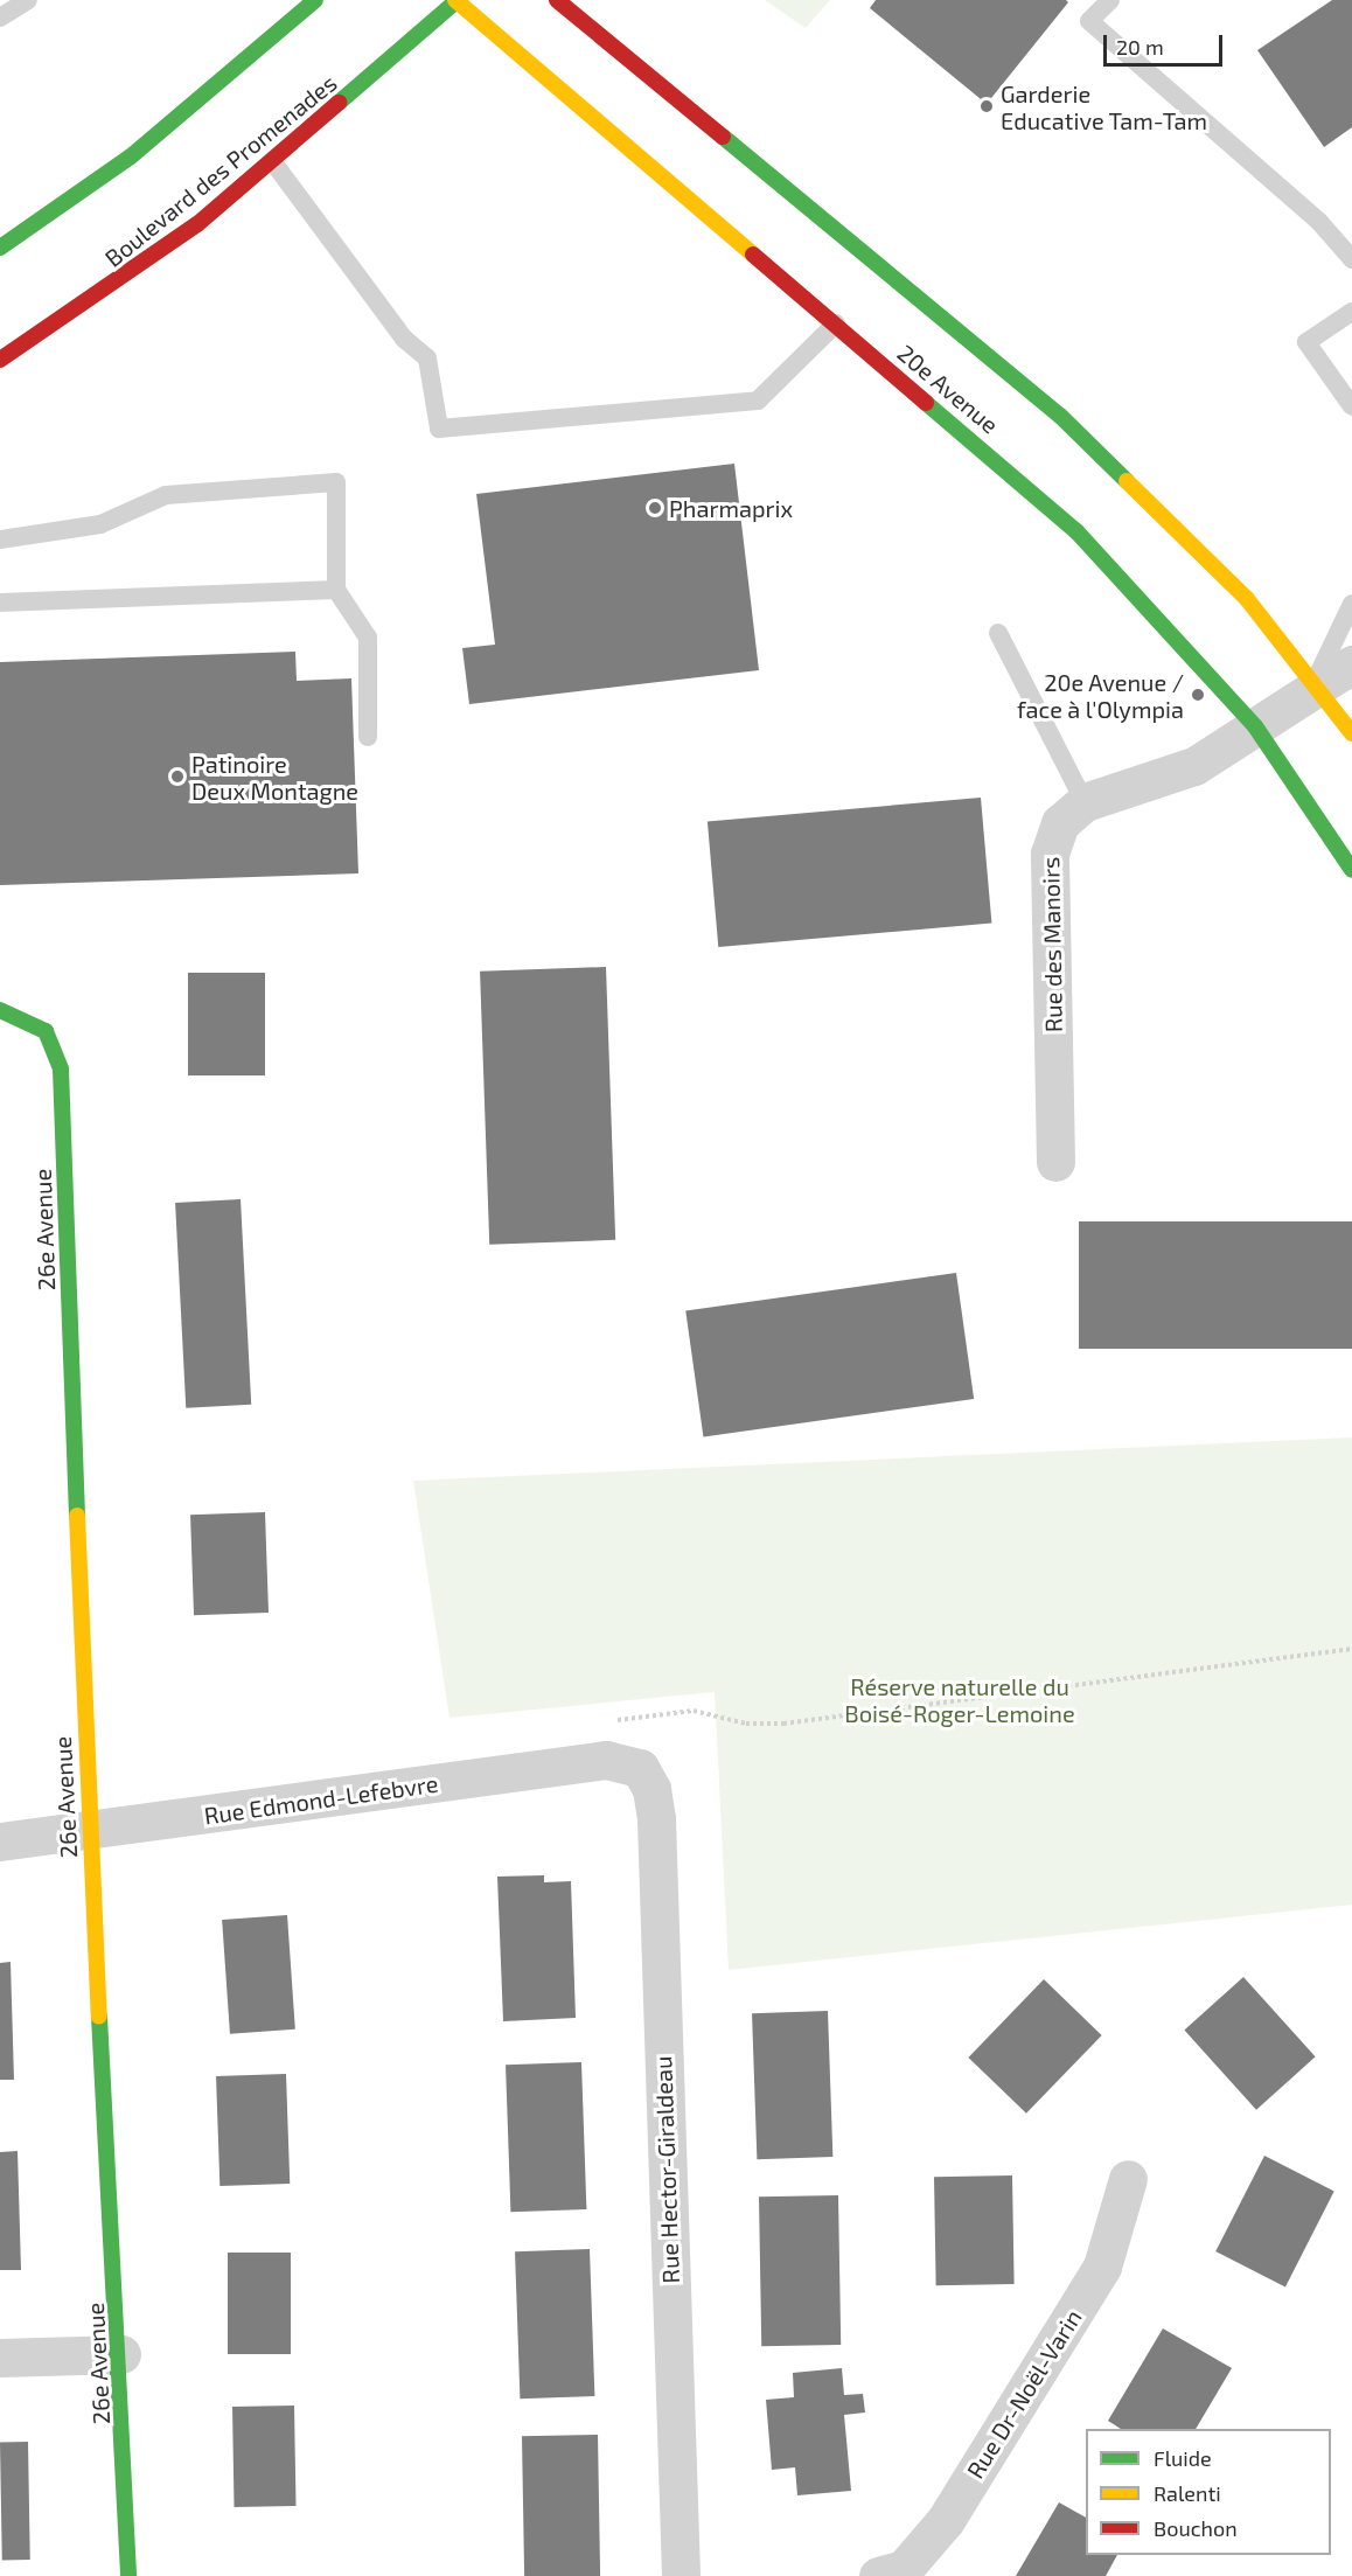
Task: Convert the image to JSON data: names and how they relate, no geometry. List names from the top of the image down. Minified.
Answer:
{"streets":{"street":["Boulevard des Promenades","20e Avenue","Rue des Manoirs","26e Avenue","Rue Edmond-Lefebvre","Rue Hector-Giraldeau","Rue Dr-Noël-Varin"]},"crossings":[["Boulevard des Promenades","20e Avenue"],["20e Avenue","Rue des Manoirs"],["26e Avenue","Rue Edmond-Lefebvre"],["Rue Edmond-Lefebvre","Rue Hector-Giraldeau"]],"parks":["Réserve naturelle du Boisé-Roger-Lemoine"],"places":["Garderie Educative Tam-Tam","Pharmaprix","20e Avenue / face à l'Olympia","Patinoire Deux Montagne"],"legend":["Fluide","Ralenti","Bouchon"],"scale_bar":"20 m"}
